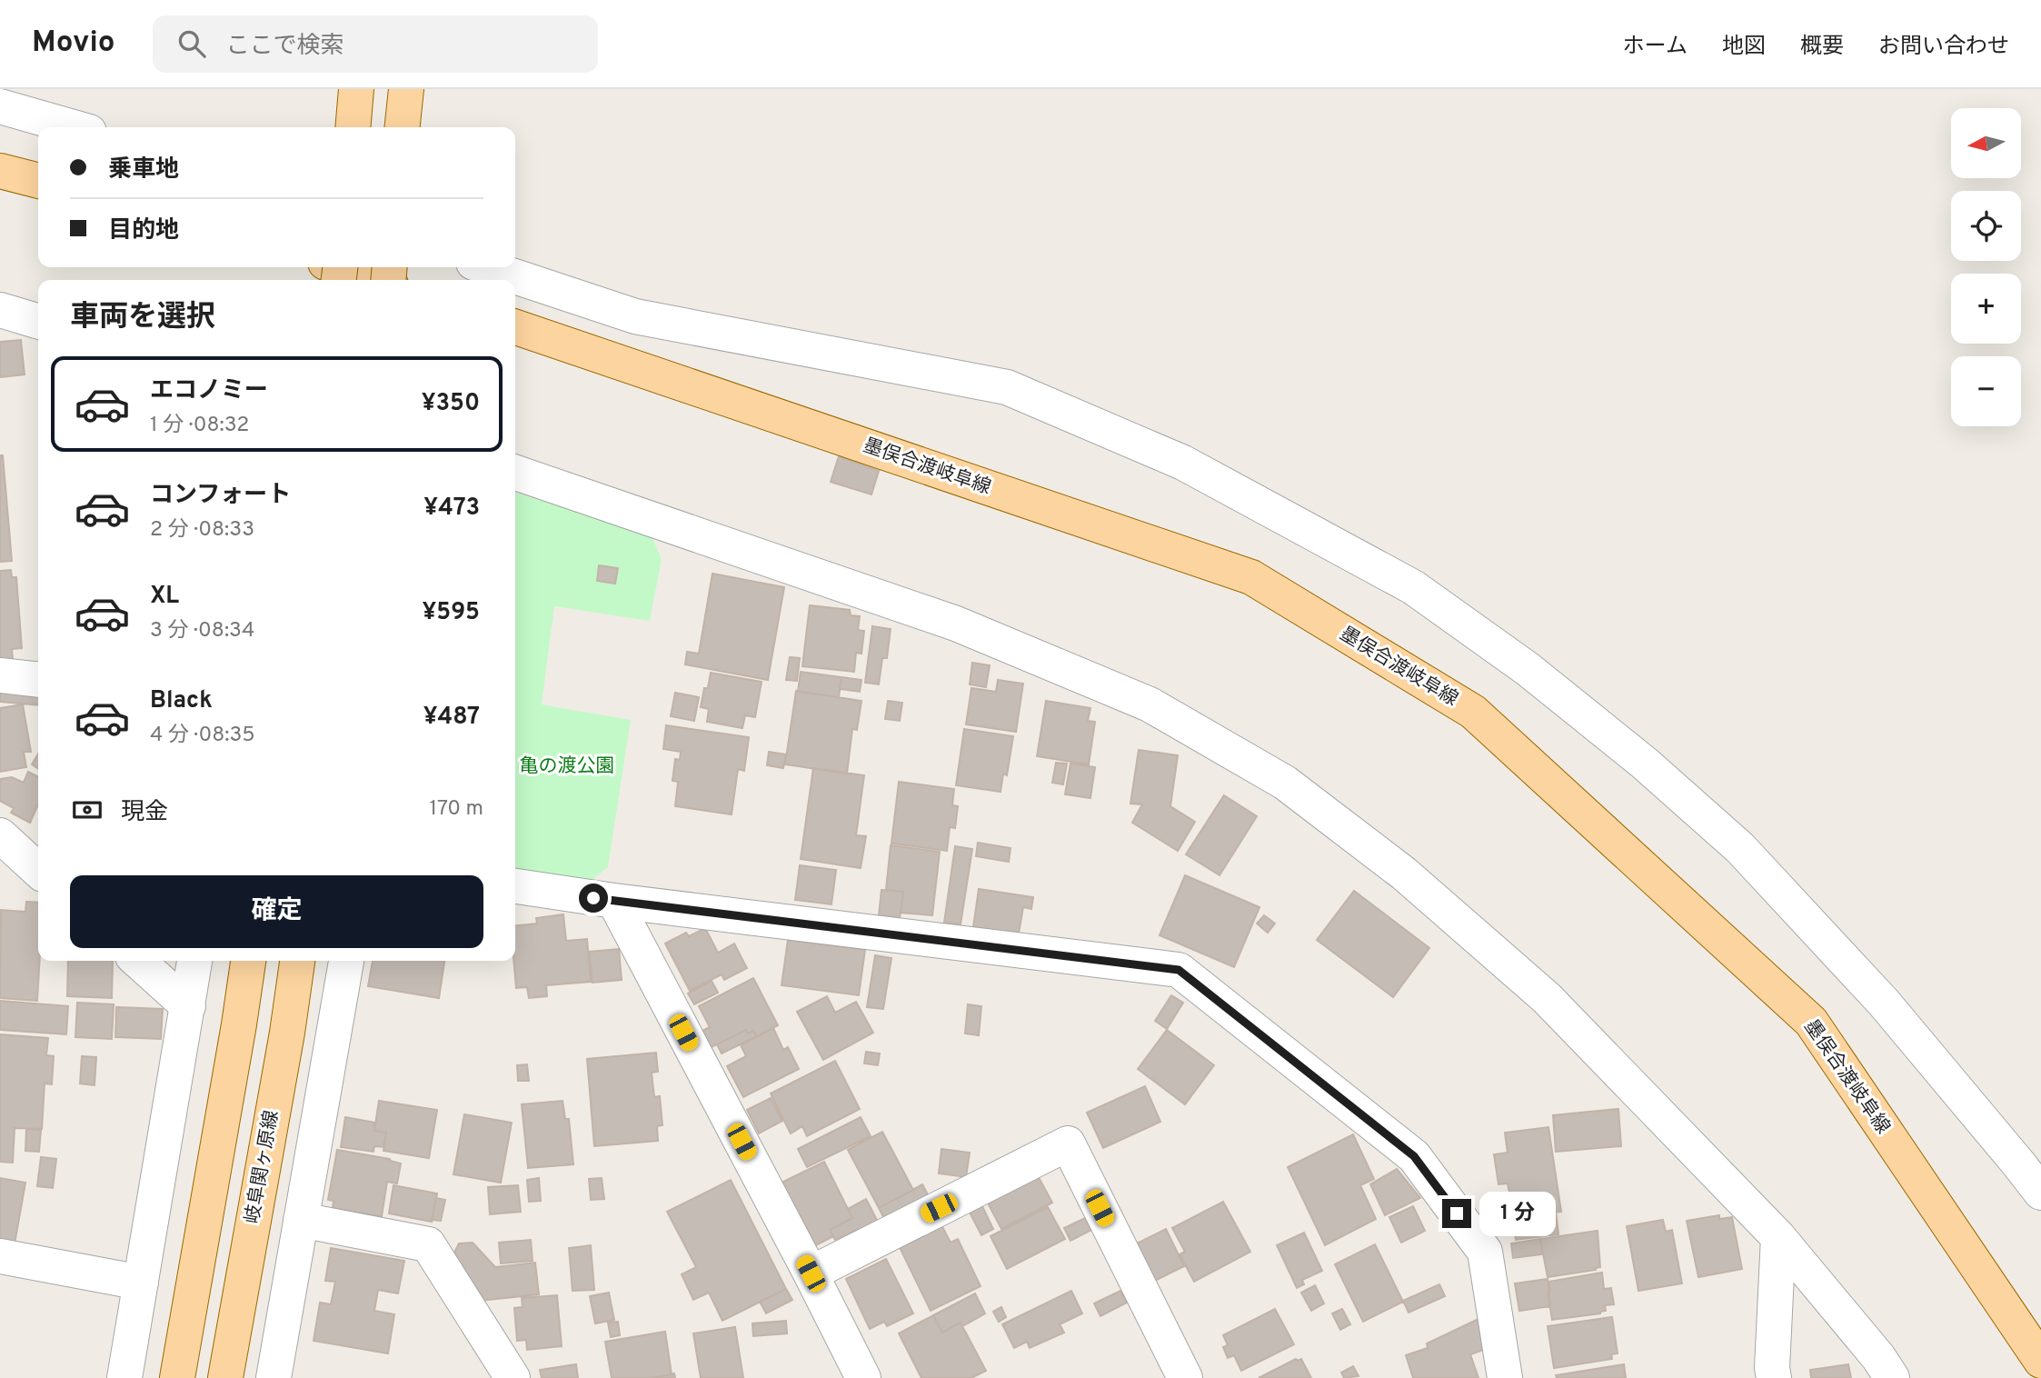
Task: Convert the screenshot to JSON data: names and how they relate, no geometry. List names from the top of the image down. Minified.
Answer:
{"streets":{"main road":["墨俣合渡岐阜線","岐阜関ヶ原線"]},"parks":["亀の渡公園"],"north":"left","page":{"header":"Movio","search":"ここで検索","nav":["ホーム","地図","概要","お問い合わせ"],"map_buttons":["+","−"],"banner":["乗車地","目的地"],"heading":"車両を選択","list":[{"name":"エコノミー","note":"1 分 · 08:32","value":"¥350"},{"name":"コンフォート","note":"2 分 · 08:33","value":"¥473"},{"name":"XL","note":"3 分 · 08:34","value":"¥595"},{"name":"Black","note":"4 分 · 08:35","value":"¥487"}],"pay":["現金","170 m"],"buttons":"確定","bubble":"1 分"}}
